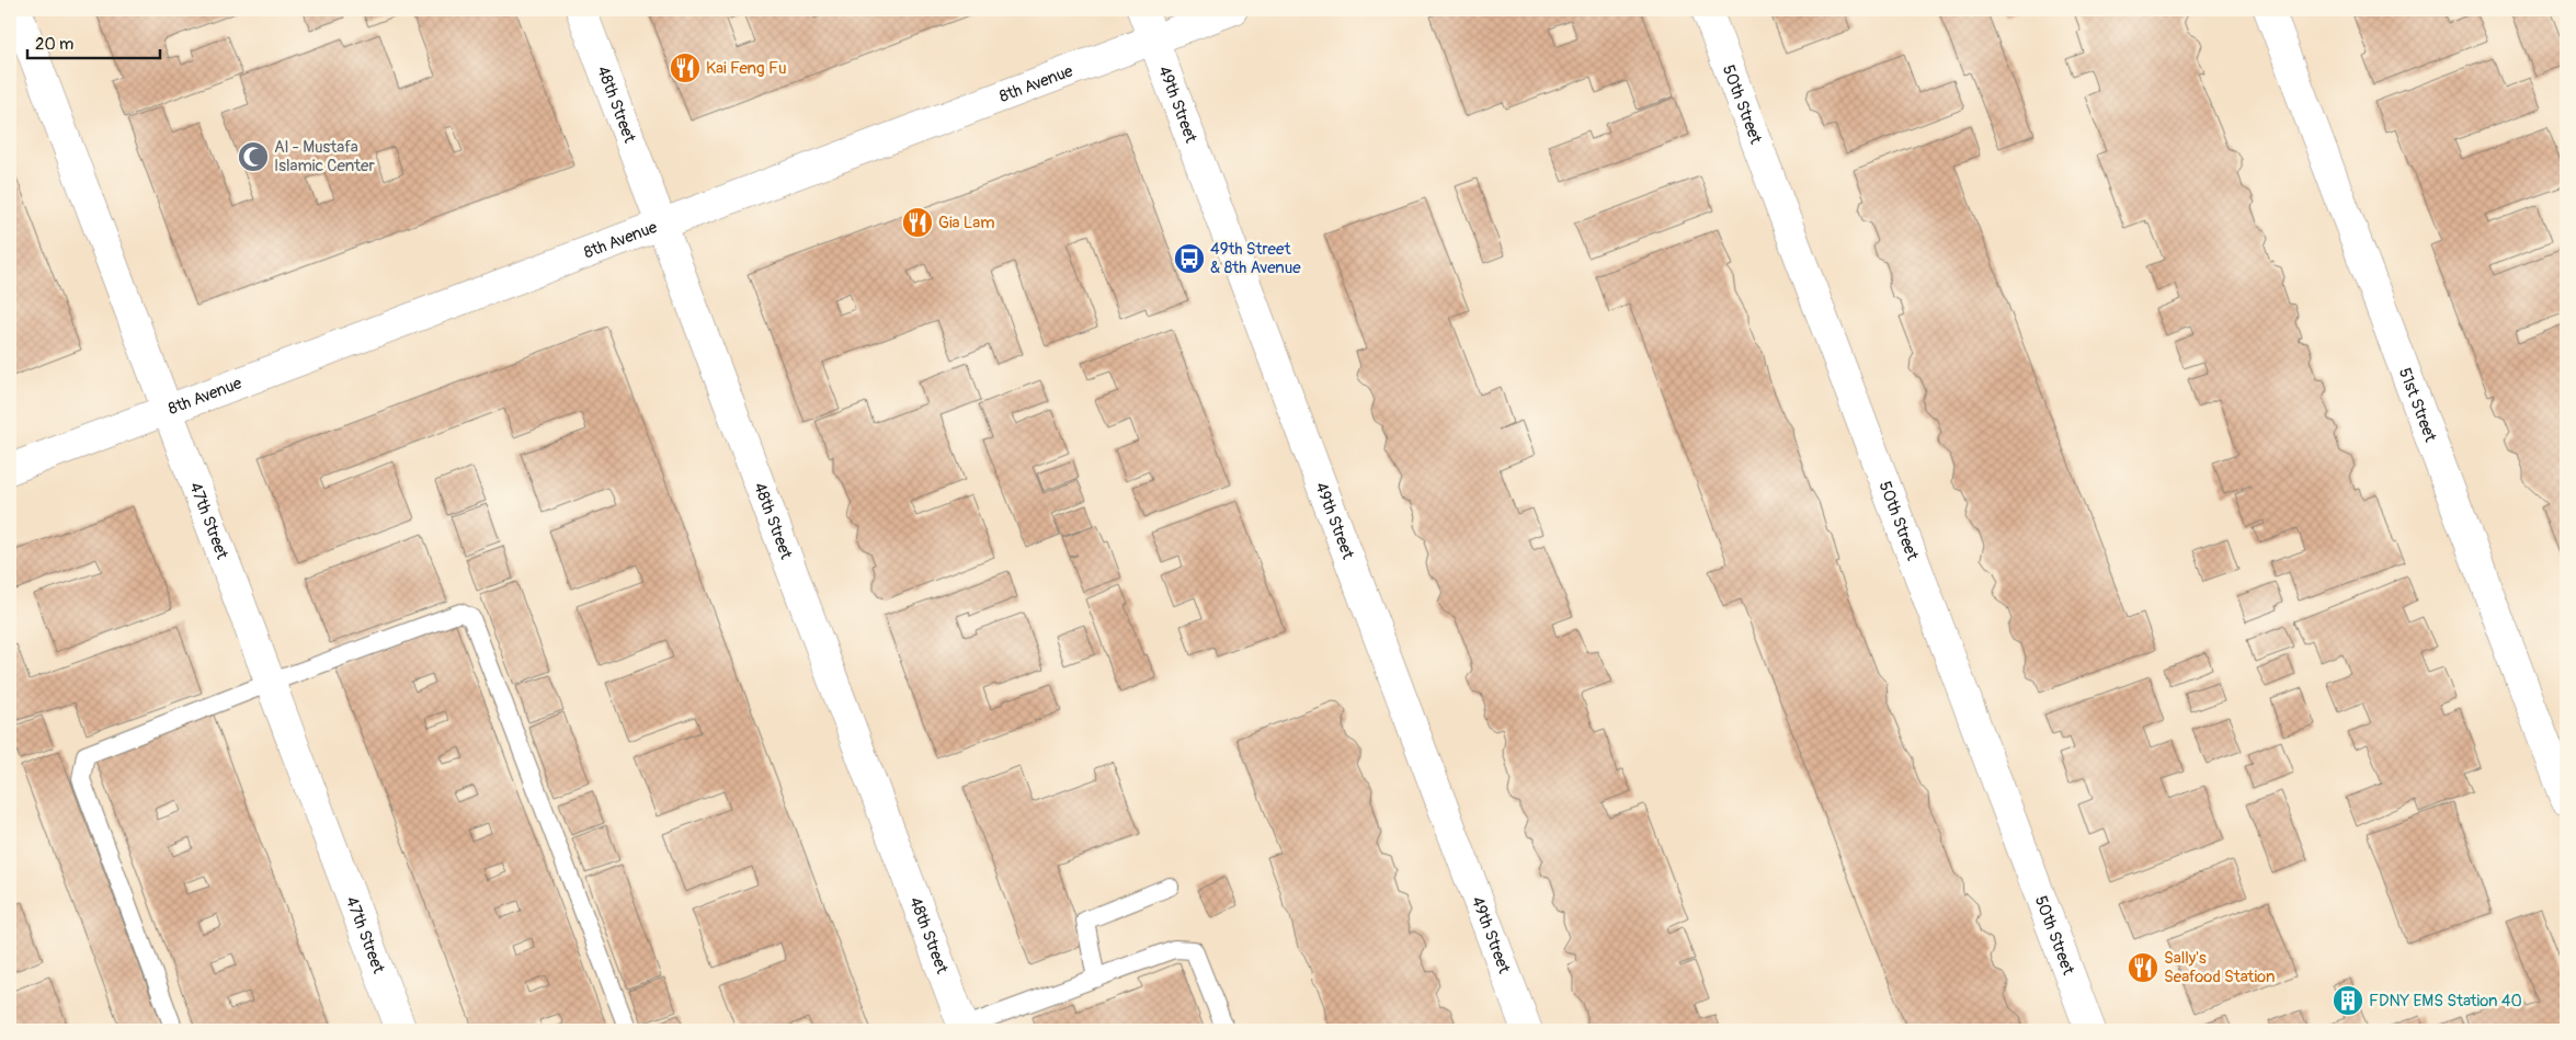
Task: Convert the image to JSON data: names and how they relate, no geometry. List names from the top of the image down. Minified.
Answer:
{"streets":{"street":["8th Avenue","48th Street","50th Street","49th Street","51st Street","47th Street"]},"crossings":[["8th Avenue","48th Street"],["8th Avenue","49th Street"],["8th Avenue","47th Street"]],"places":{"restaurant":["Kai Feng Fu","Gia Lam","Sally's Seafood Station"],"mosque":["Al - Mustafa Islamic Center"],"bus stop":["49th Street & 8th Avenue"],"building":["FDNY EMS Station 40"]},"scale_bar":"20 m"}
